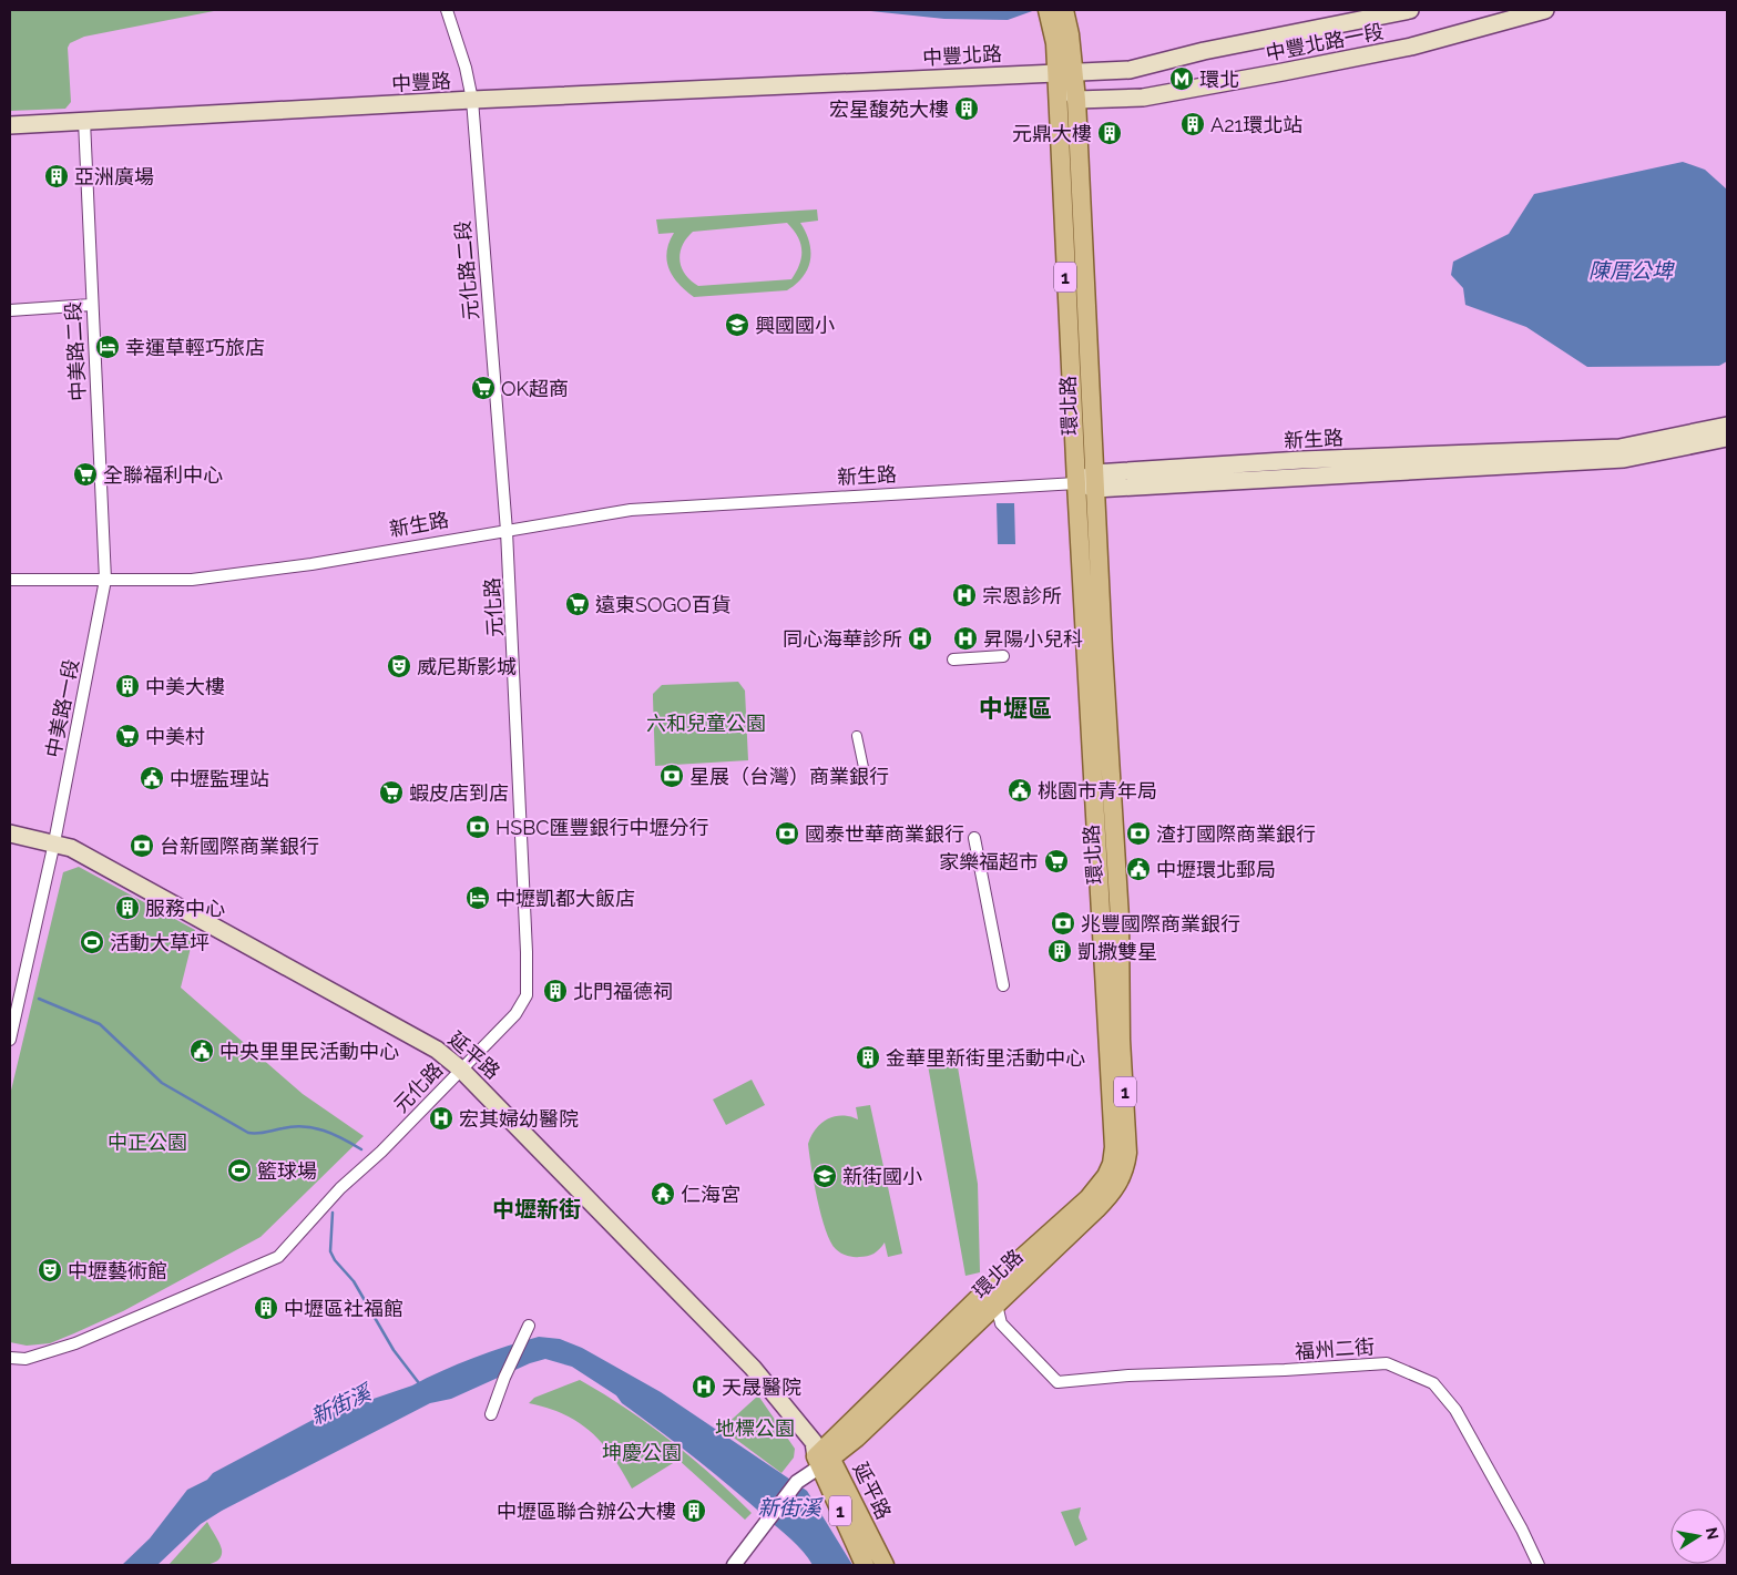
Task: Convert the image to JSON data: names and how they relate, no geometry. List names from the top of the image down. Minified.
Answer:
{"streets":{"main road":["中豐北路一段","中豐北路","中豐路","1","環北路","新生路","延平路"],"street":["元化路二段","中美路二段","元化路","中美路一段","福州二街"]},"crossings":[["中豐北路一段","中豐北路"],["中豐北路一段","環北路"],["中豐北路","中豐路"],["中豐北路","環北路"],["中豐路","元化路二段"],["中豐路","中美路二段"],["元化路二段","新生路"],["元化路二段","元化路"],["中美路二段","新生路"],["中美路二段","中美路一段"],["環北路","新生路"],["環北路","延平路"],["環北路","福州二街"],["新生路","元化路"],["新生路","中美路一段"],["元化路","延平路"],["中美路一段","延平路"]],"districts":["中壢區","中壢新街"],"water":["陳厝公埤","新街溪"],"parks":["六和兒童公園","中正公園","地標公園","坤慶公園"],"places":{"metro station":["環北"],"building":["宏星馥苑大樓","A21環北站","元鼎大樓","亞洲廣場","中美大樓","服務中心","凱撒雙星","北門福德祠","金華里新街里活動中心","中壢區社福館","中壢區聯合辦公大樓"],"school or university":["興國國小","新街國小"],"hotel":["幸運草輕巧旅店","中壢凱都大飯店"],"supermarket":["OK超商","全聯福利中心","遠東SOGO百貨","中美村","蝦皮店到店","家樂福超市"],"hospital":["宗恩診所","同心海華診所","昇陽小兒科","宏其婦幼醫院","天晟醫院"],"theatre":["威尼斯影城","中壢藝術館"],"bank":["星展（台灣）商業銀行","HSBC匯豐銀行中壢分行","國泰世華商業銀行","渣打國際商業銀行","台新國際商業銀行","兆豐國際商業銀行"],"public building":["中壢監理站","桃園市青年局","中壢環北郵局","中央里里民活動中心"],"sports":["活動大草坪","籃球場"],"temple":["仁海宮"]},"north":"right"}
